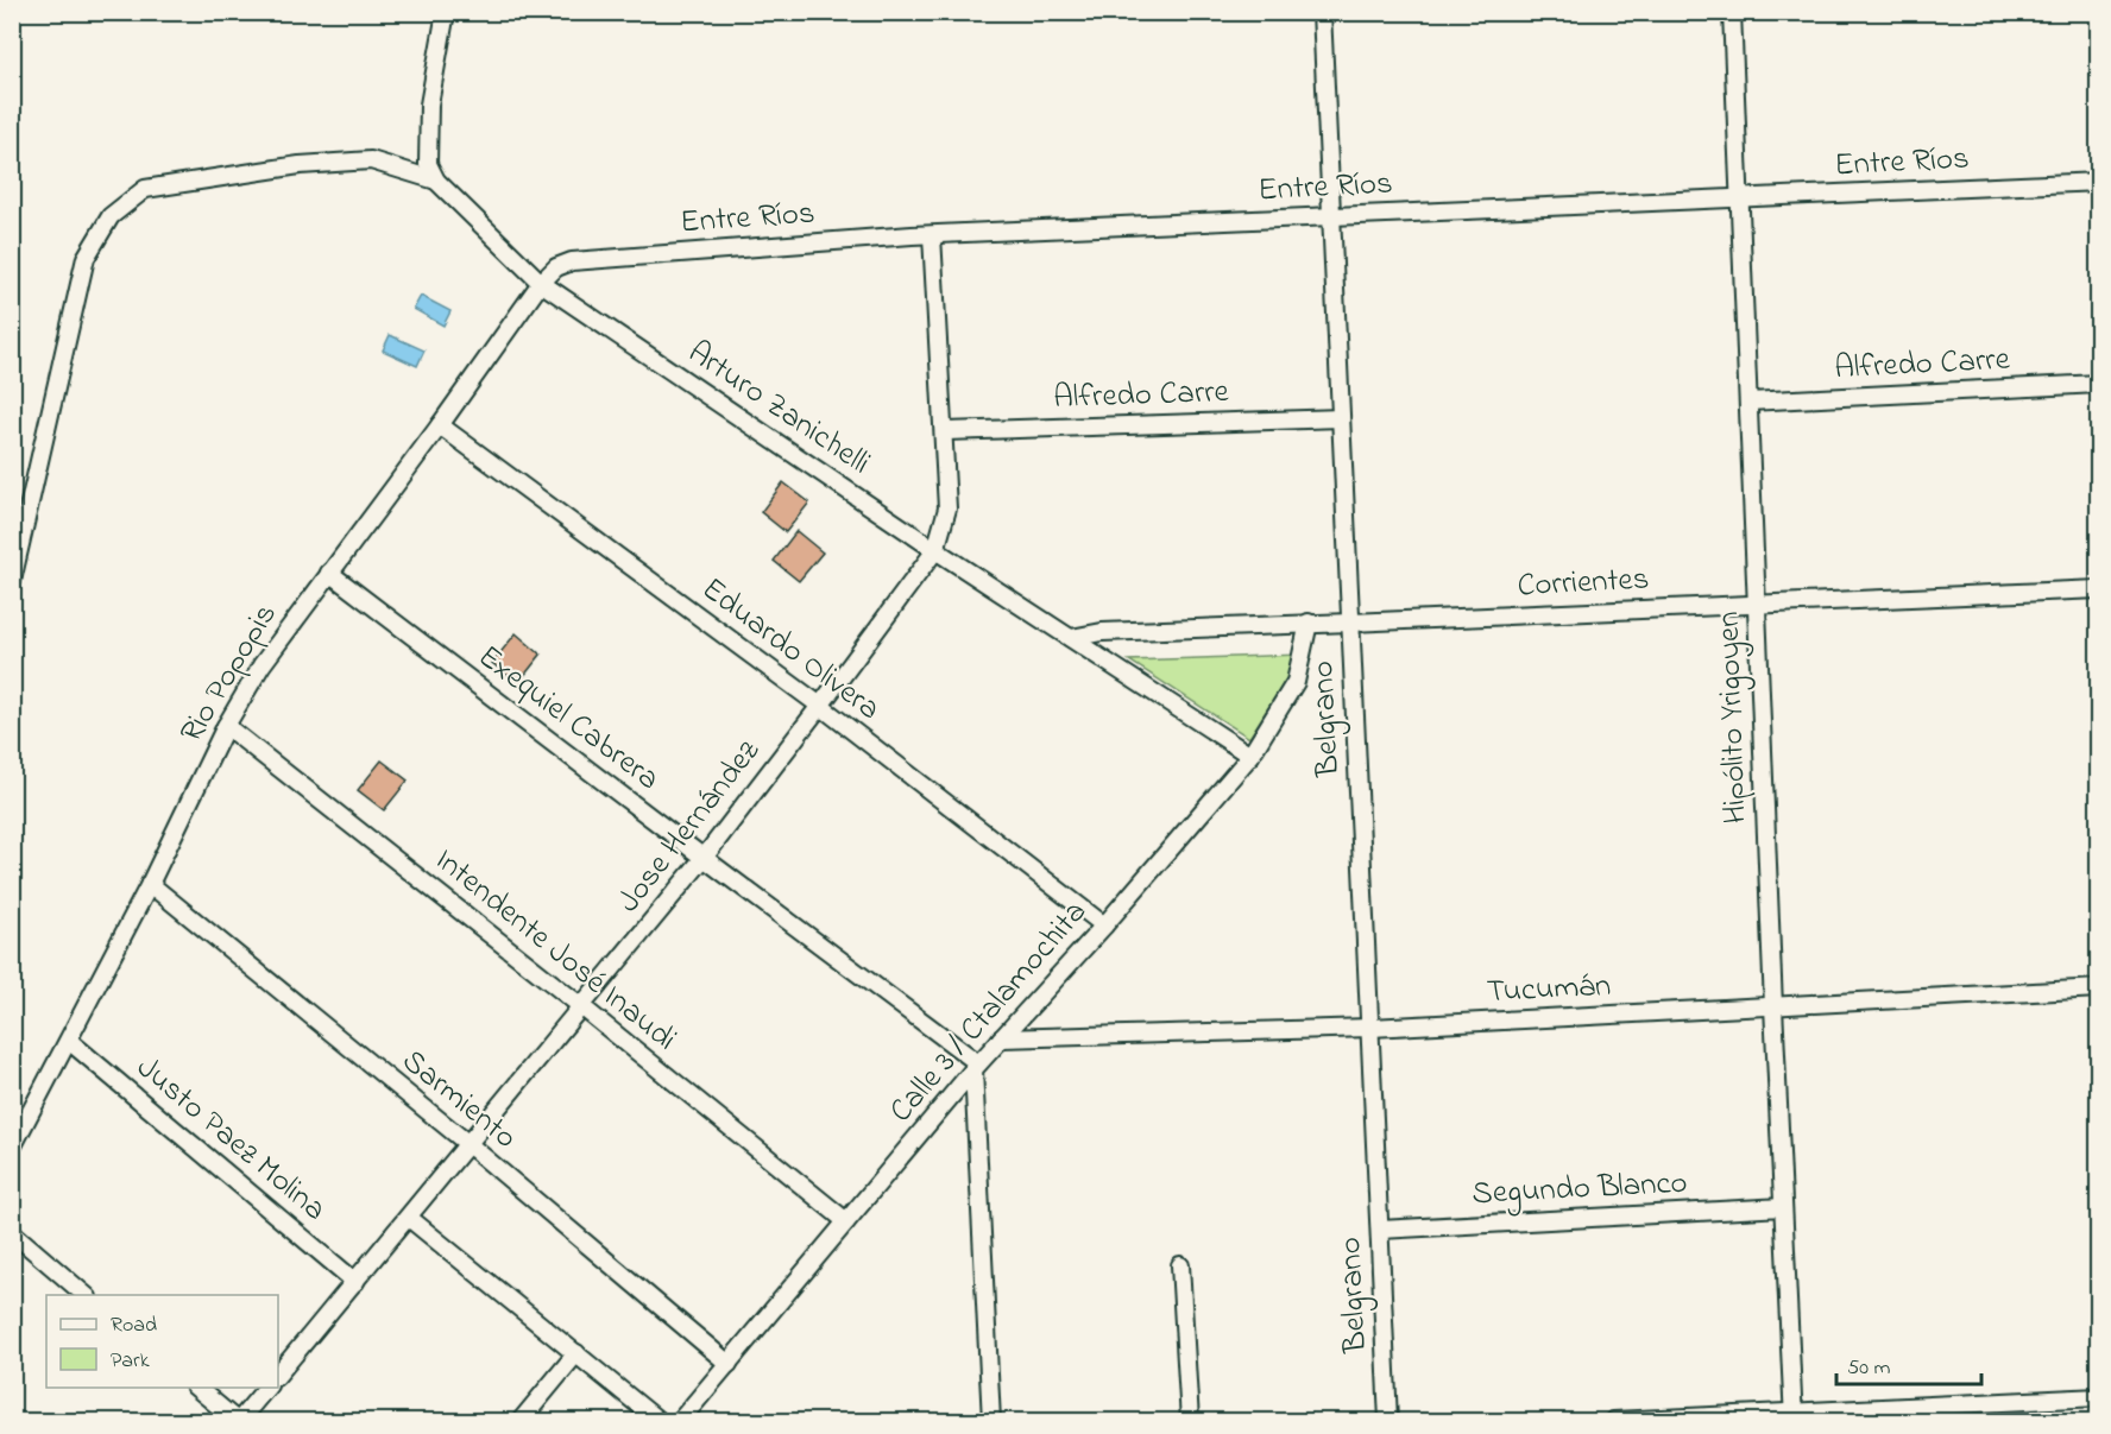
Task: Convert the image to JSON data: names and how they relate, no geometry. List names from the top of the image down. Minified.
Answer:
{"streets":{"street":["Entre Ríos","Alfredo Carre","Arturo Zanichelli","Corrientes","Eduardo Olivera","Rio Popopis","Hipólito Yrigoyen","Exequiel Cabrera","Belgrano","Jose Hernández","Intendente José Inaudi","Tucumán","Calle 3 / Ctalamochita","Sarmiento","Justo Paez Molina","Segundo Blanco"]},"crossings":[["Entre Ríos","Rio Popopis"],["Entre Ríos","Hipólito Yrigoyen"],["Entre Ríos","Belgrano"],["Entre Ríos","Jose Hernández"],["Alfredo Carre","Hipólito Yrigoyen"],["Alfredo Carre","Belgrano"],["Alfredo Carre","Jose Hernández"],["Arturo Zanichelli","Corrientes"],["Arturo Zanichelli","Rio Popopis"],["Arturo Zanichelli","Jose Hernández"],["Arturo Zanichelli","Calle 3 / Ctalamochita"],["Corrientes","Hipólito Yrigoyen"],["Corrientes","Belgrano"],["Corrientes","Calle 3 / Ctalamochita"],["Eduardo Olivera","Rio Popopis"],["Eduardo Olivera","Jose Hernández"],["Eduardo Olivera","Calle 3 / Ctalamochita"],["Rio Popopis","Exequiel Cabrera"],["Rio Popopis","Intendente José Inaudi"],["Rio Popopis","Sarmiento"],["Rio Popopis","Justo Paez Molina"],["Hipólito Yrigoyen","Tucumán"],["Hipólito Yrigoyen","Segundo Blanco"],["Exequiel Cabrera","Jose Hernández"],["Exequiel Cabrera","Calle 3 / Ctalamochita"],["Belgrano","Tucumán"],["Belgrano","Segundo Blanco"],["Jose Hernández","Intendente José Inaudi"],["Jose Hernández","Sarmiento"],["Jose Hernández","Justo Paez Molina"],["Intendente José Inaudi","Calle 3 / Ctalamochita"],["Tucumán","Calle 3 / Ctalamochita"],["Calle 3 / Ctalamochita","Sarmiento"]],"legend":["Road","Park"],"scale_bar":"50 m"}
